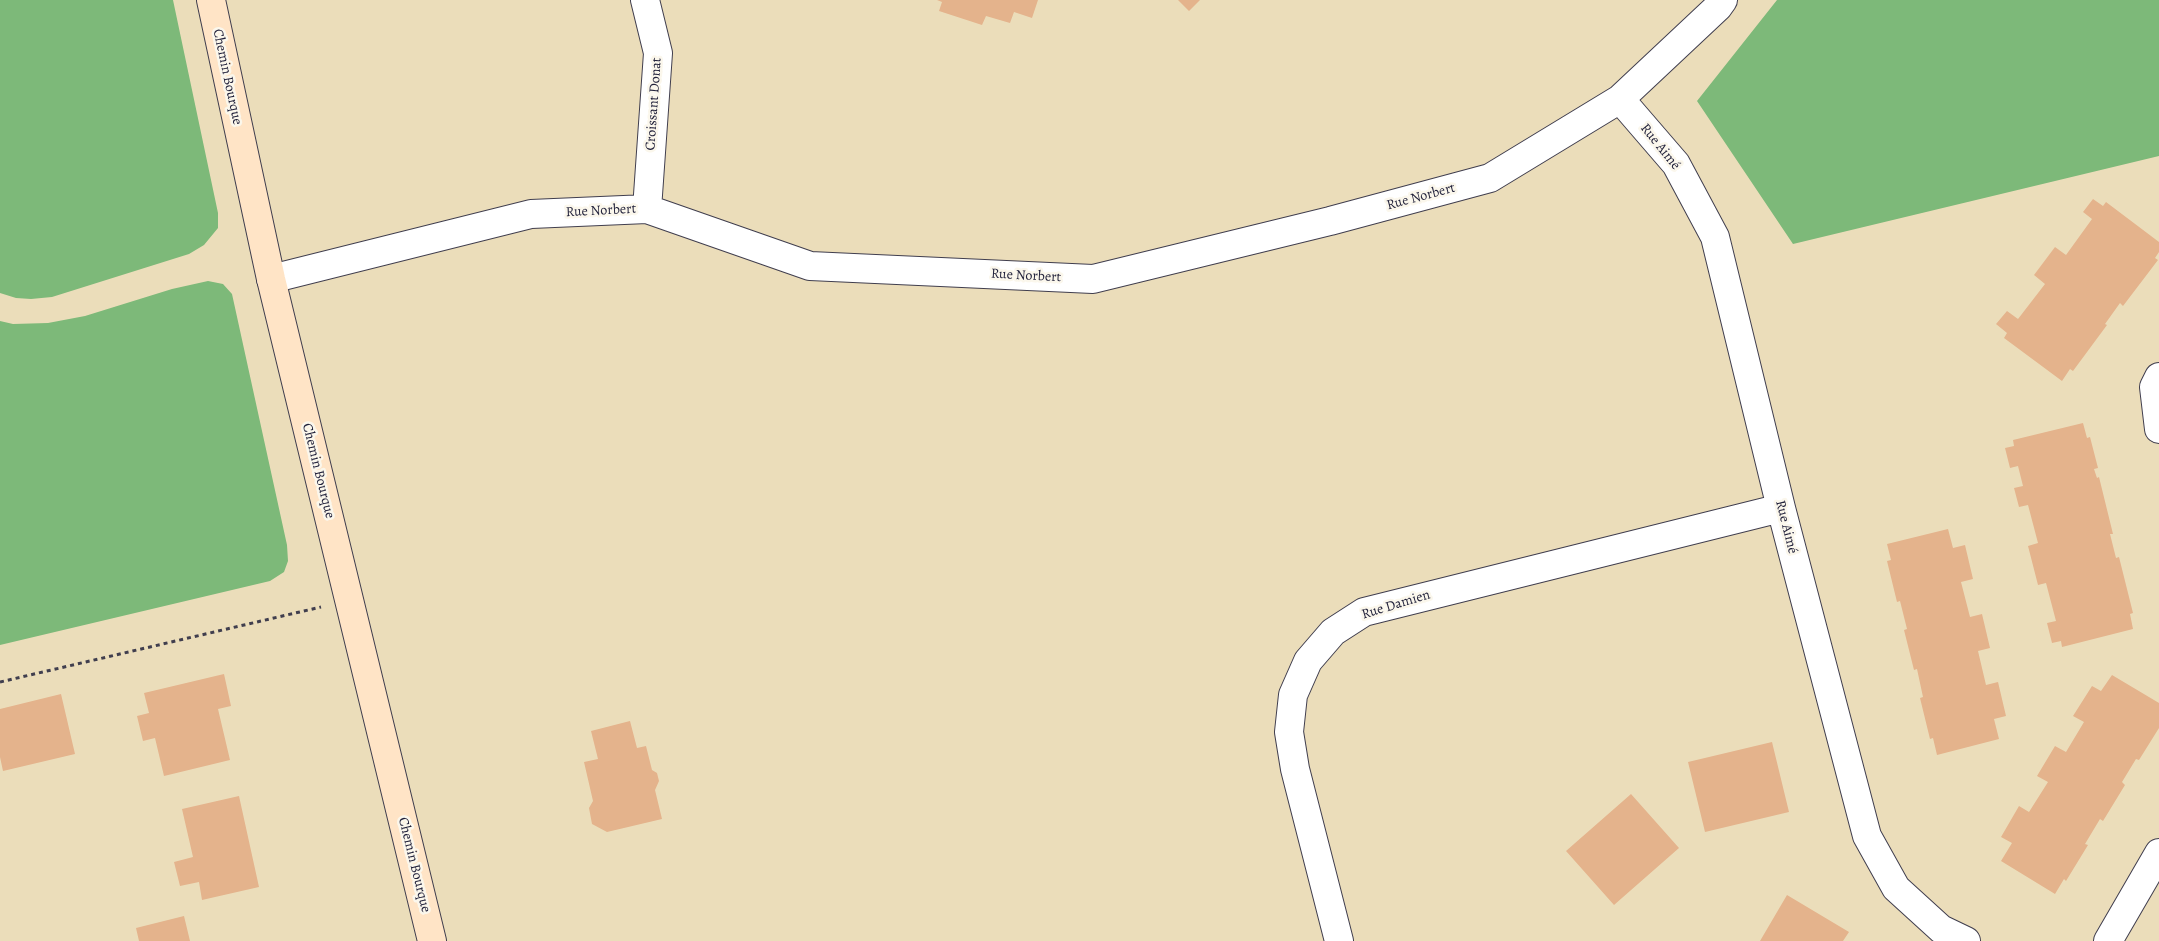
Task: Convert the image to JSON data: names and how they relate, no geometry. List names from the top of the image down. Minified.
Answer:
{"streets":{"street":["Chemin Bourque","Croissant Donat","Rue Aimé","Rue Norbert","Rue Damien"]},"crossings":[["Chemin Bourque","Rue Norbert"],["Croissant Donat","Rue Norbert"],["Rue Aimé","Rue Norbert"],["Rue Aimé","Rue Damien"]]}
